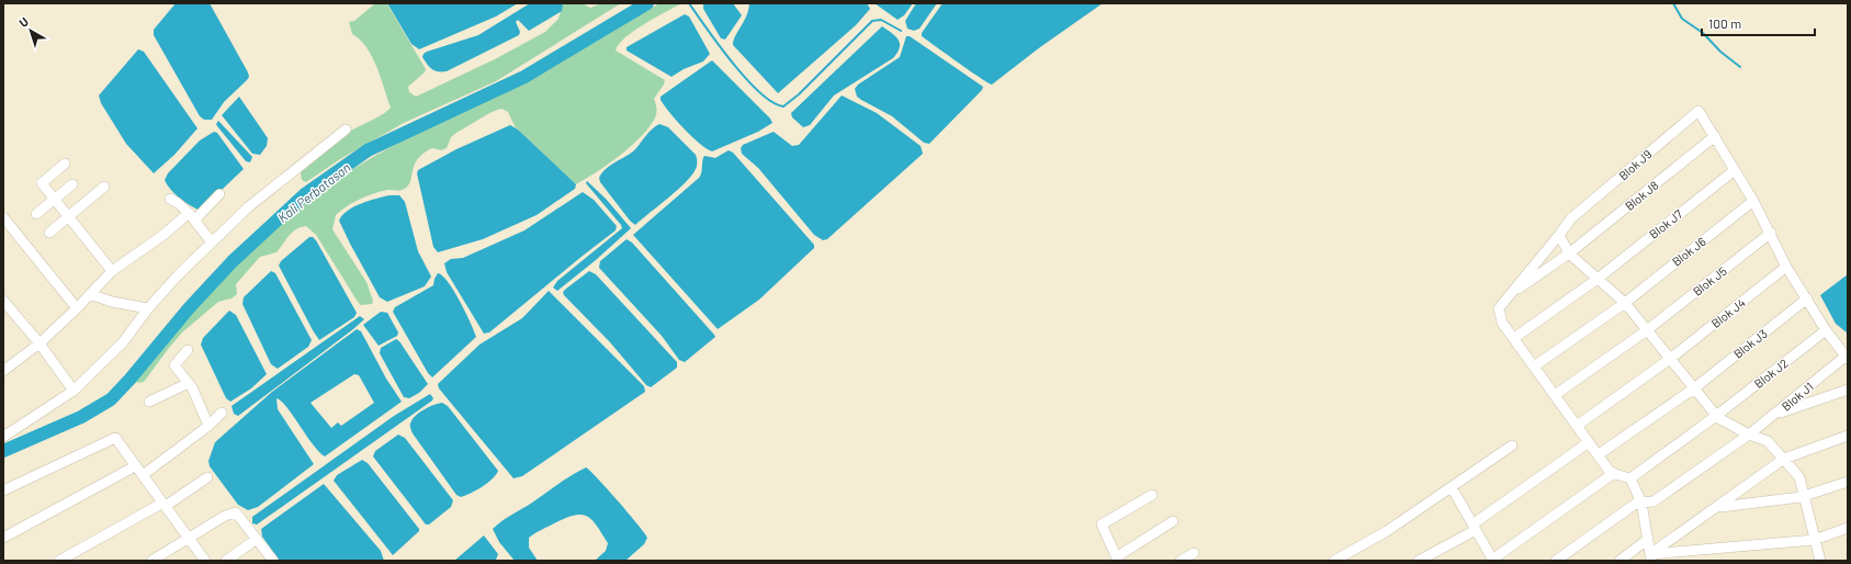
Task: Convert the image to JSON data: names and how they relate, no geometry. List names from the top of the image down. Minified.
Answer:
{"streets":{"street":["Blok J9","Blok J8","Blok J7","Blok J6","Blok J5","Blok J4","Blok J3","Blok J2","Blok J1"]},"crossings":[["Blok J9","Blok J8"],["Blok J9","Blok J7"]],"water":["Kali Perbatasan"],"scale_bar":"100 m","north":"top left"}
